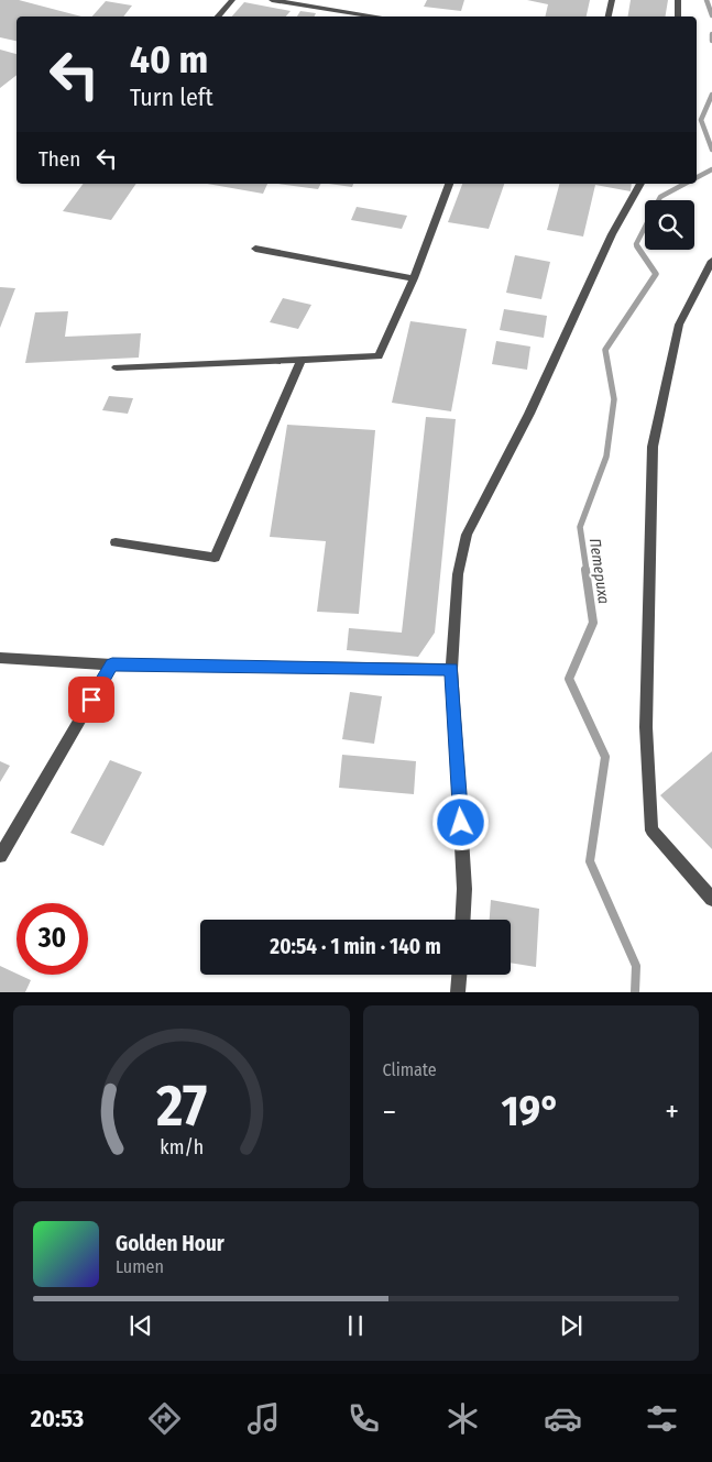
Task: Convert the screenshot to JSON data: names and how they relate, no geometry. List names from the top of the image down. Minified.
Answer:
{"water":["Петериха"],"page":{"turn":["40 m","Turn left"],"then":"Then","limit":"30","trip":"20:54 · 1 min · 140 m","tile":"Climate","heat":["−","19°","+"],"song":["Golden Hour","Lumen"],"tabs":"20:53","gauge":["27","km/h"]}}
